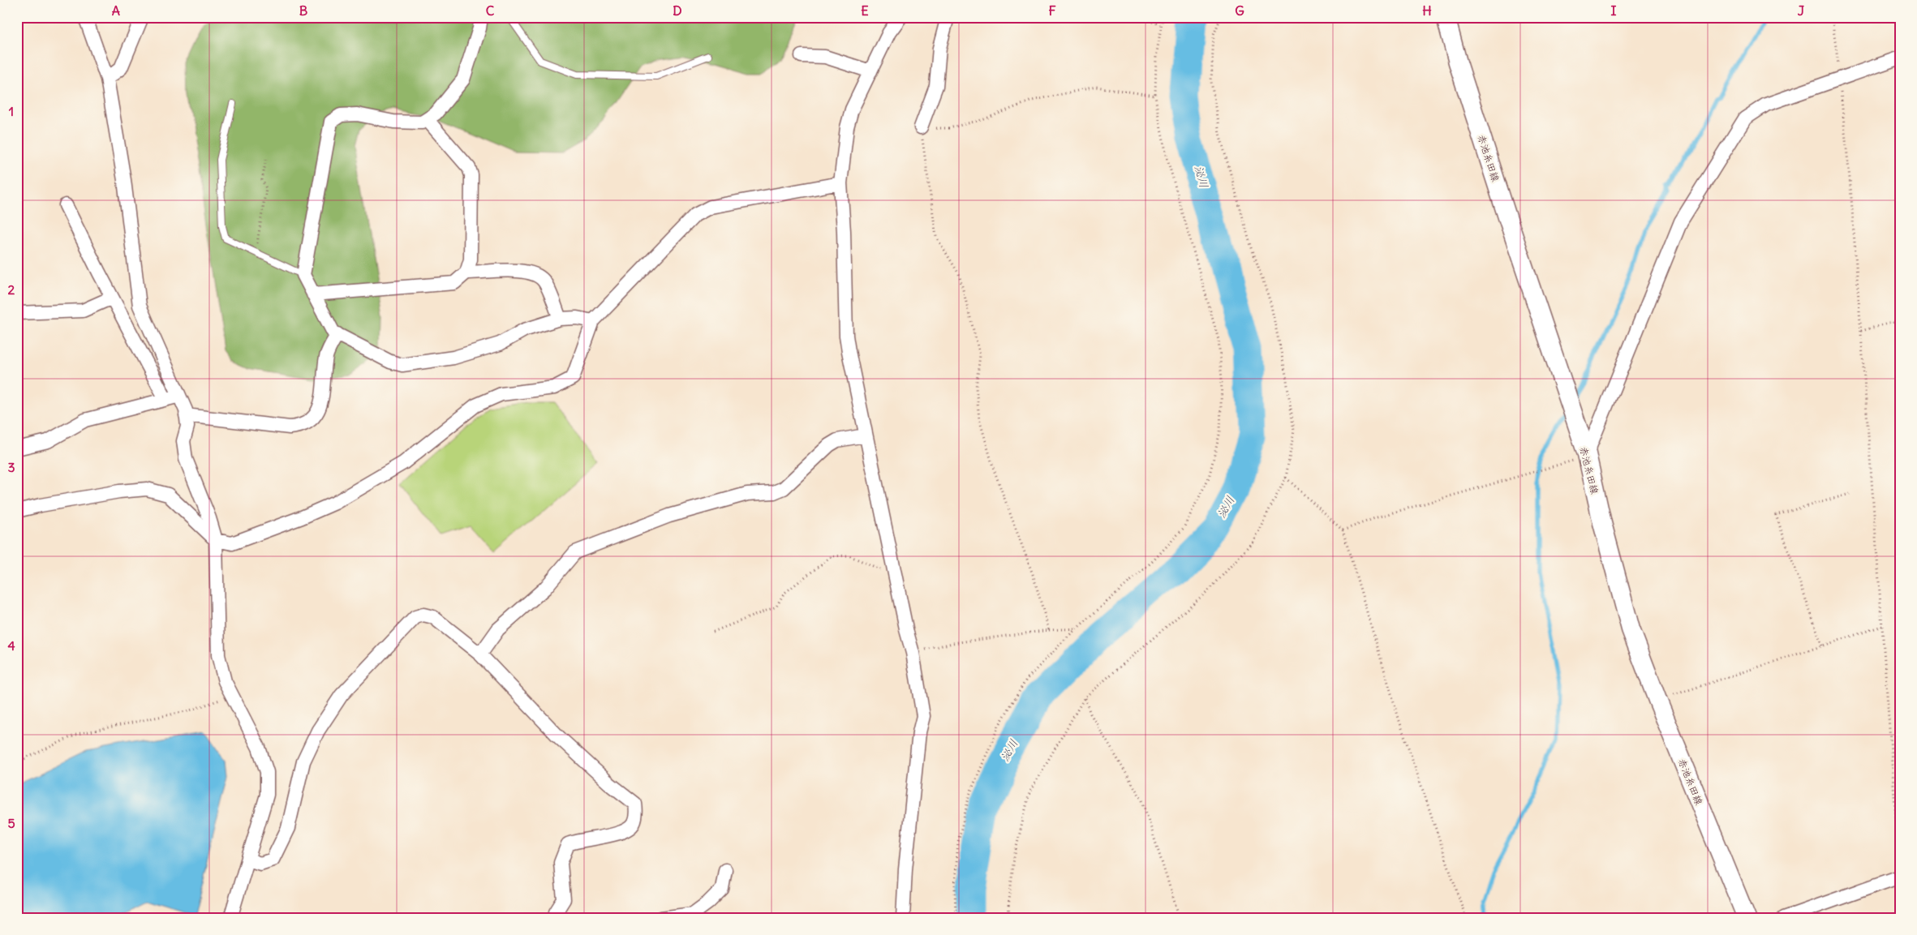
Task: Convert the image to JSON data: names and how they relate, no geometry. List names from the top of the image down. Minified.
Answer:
{"streets":{"main road":["赤池糸田線"]},"water":["泌川"],"grid":{"columns":["A","B","C","D","E","F","G","H","I","J"],"rows":["1","2","3","4","5"]}}
